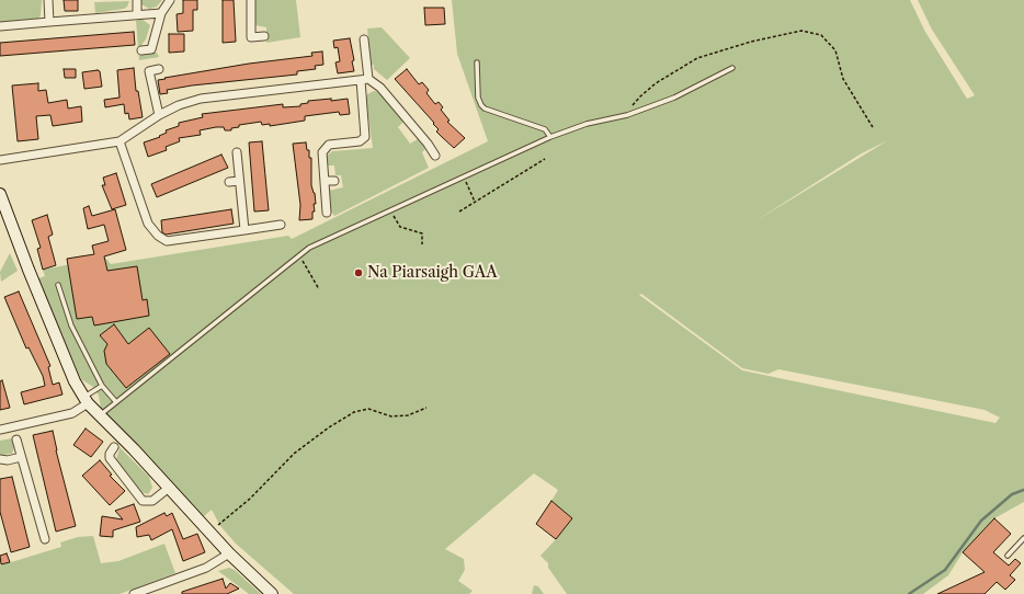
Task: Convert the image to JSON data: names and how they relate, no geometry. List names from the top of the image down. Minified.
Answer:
{"places":["Na Piarsaigh GAA"]}
